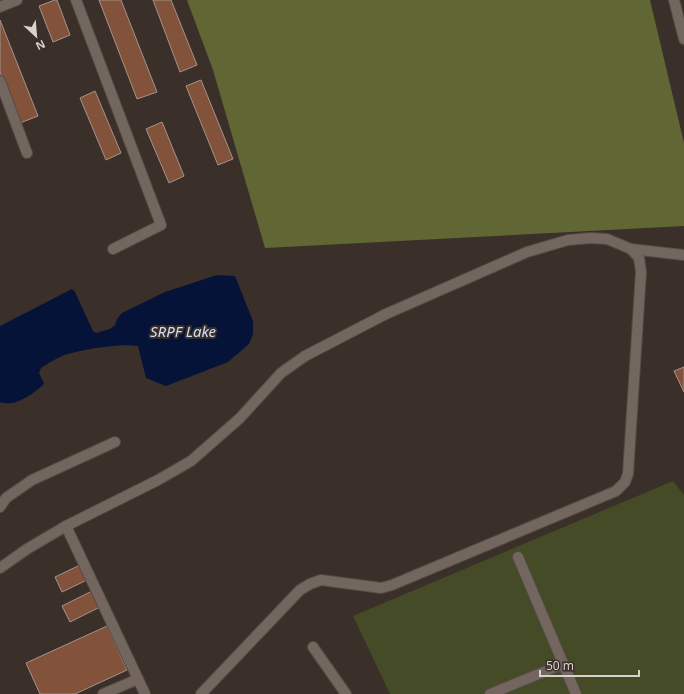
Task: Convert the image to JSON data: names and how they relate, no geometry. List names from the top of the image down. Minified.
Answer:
{"water":["SRPF Lake"],"scale_bar":"50 m","north":"bottom right"}
